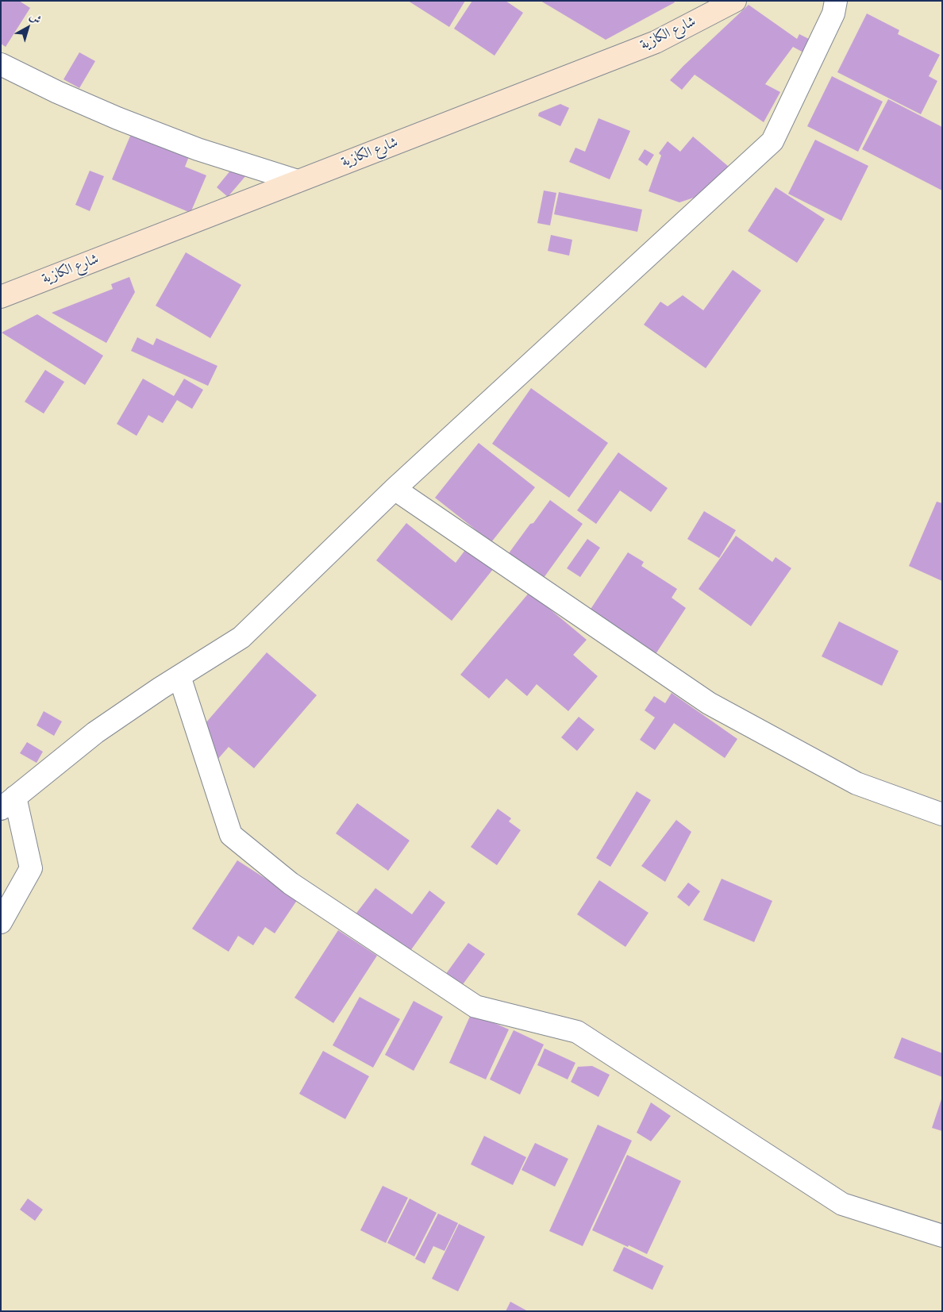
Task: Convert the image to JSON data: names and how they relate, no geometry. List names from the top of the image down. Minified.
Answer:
{"streets":{"street":["شارع الكازية"]},"north":"top right"}
